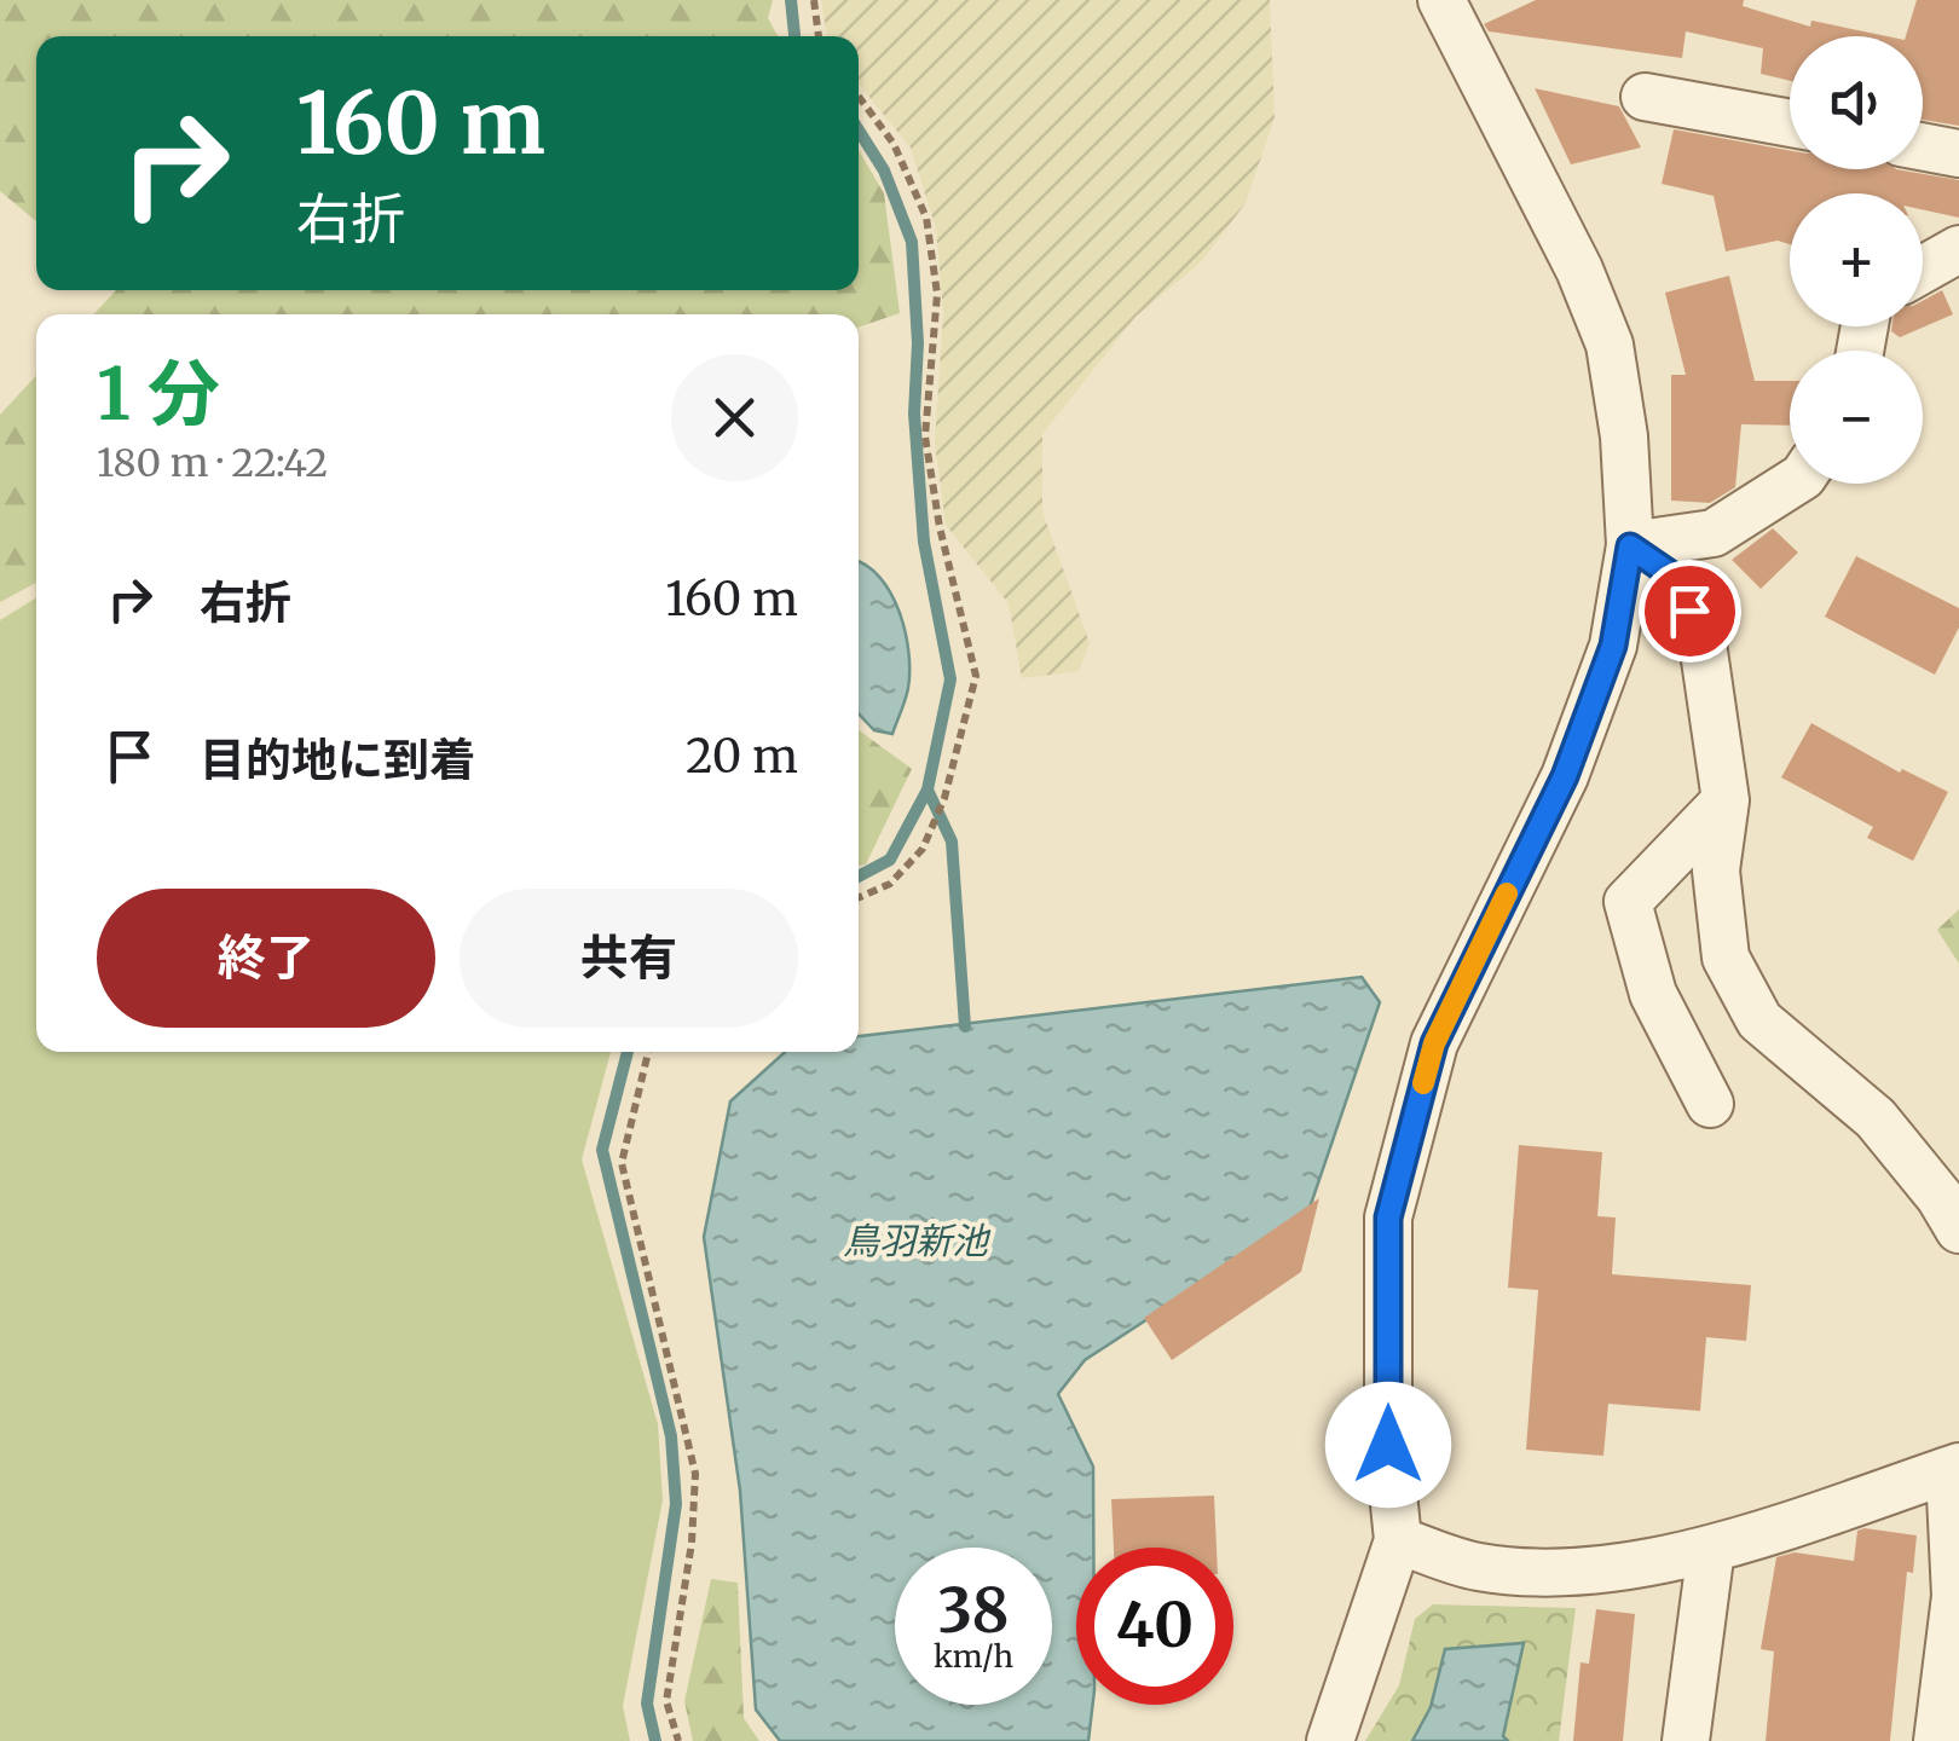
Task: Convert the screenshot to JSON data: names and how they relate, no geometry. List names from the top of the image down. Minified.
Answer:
{"water":["鳥羽新池"],"page":{"map_buttons":["+","−"],"turn":["160 m","右折"],"heading":["1 分","180 m · 22:42"],"list":[{"name":"右折","value":"160 m"},{"name":"目的地に到着","value":"20 m"}],"buttons":["終了","共有"],"speed":"38 km/h","limit":"40"}}
